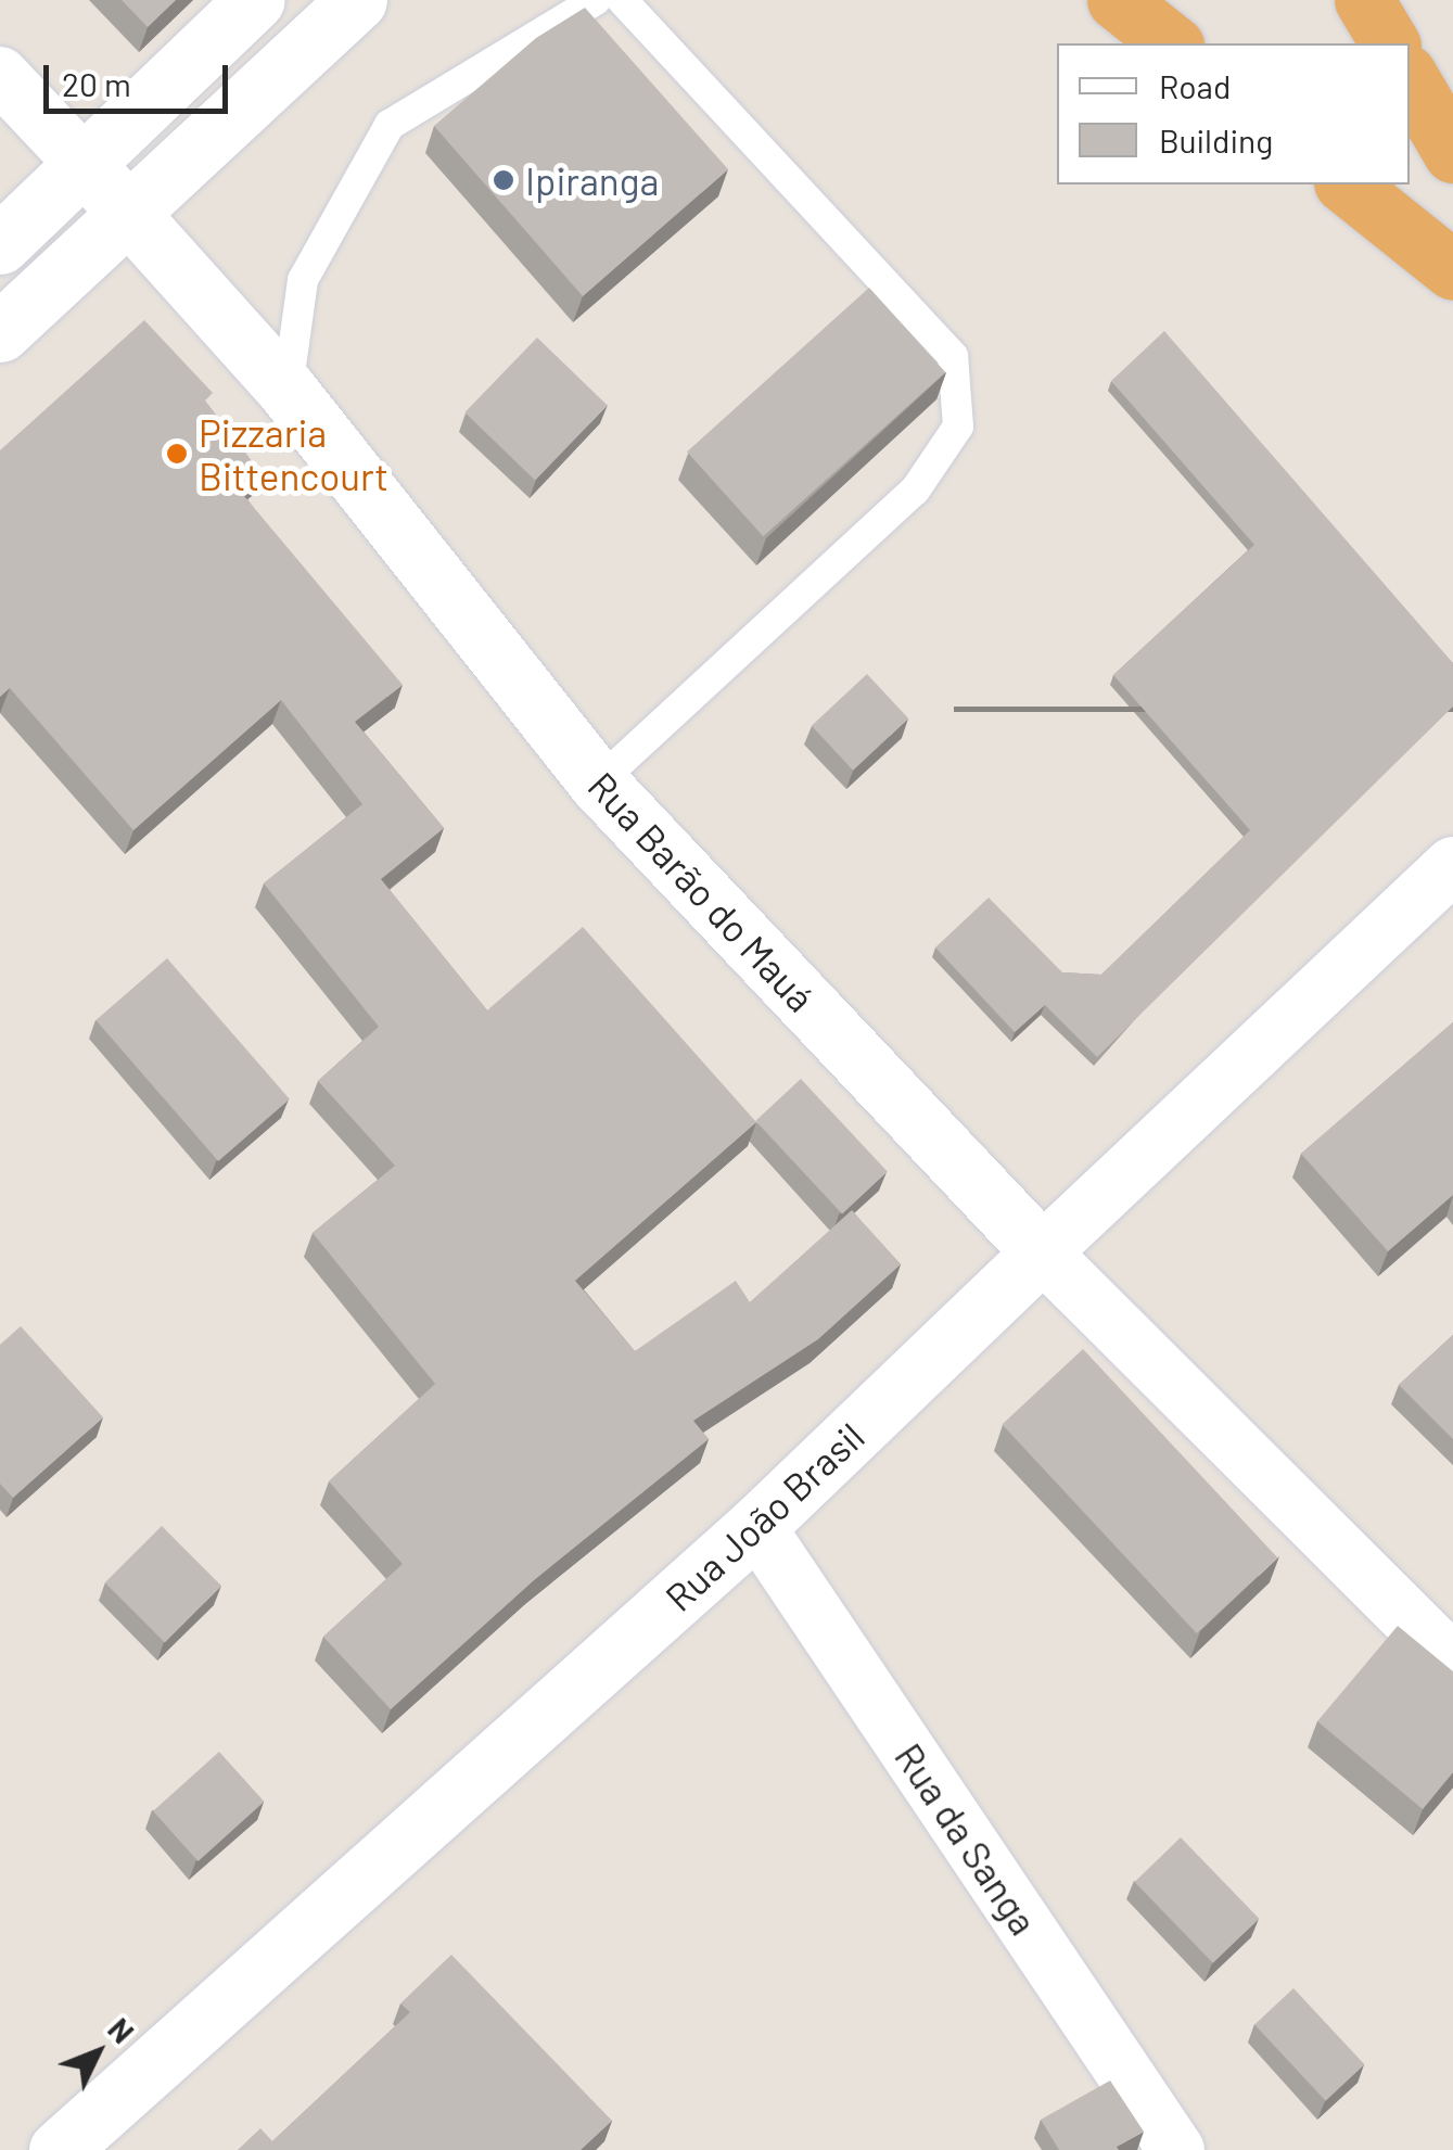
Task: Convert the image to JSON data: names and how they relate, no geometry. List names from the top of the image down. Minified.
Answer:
{"streets":{"street":["Rua Barão do Mauá","Rua João Brasil","Rua da Sanga"]},"crossings":[["Rua Barão do Mauá","Rua João Brasil"],["Rua João Brasil","Rua da Sanga"]],"places":["Ipiranga","Pizzaria Bittencourt"],"legend":["Road","Building"],"scale_bar":"20 m","north":"top right"}
